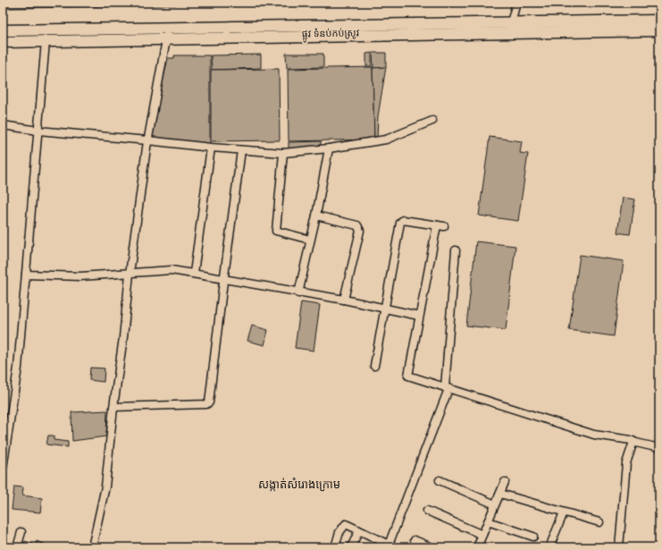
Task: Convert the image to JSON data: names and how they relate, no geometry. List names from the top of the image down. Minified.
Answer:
{"streets":{"main road":["ផ្លូវ ទំនប់កប់ស្រូវ"]},"districts":["សង្កាត់សំរោងក្រោម"]}
